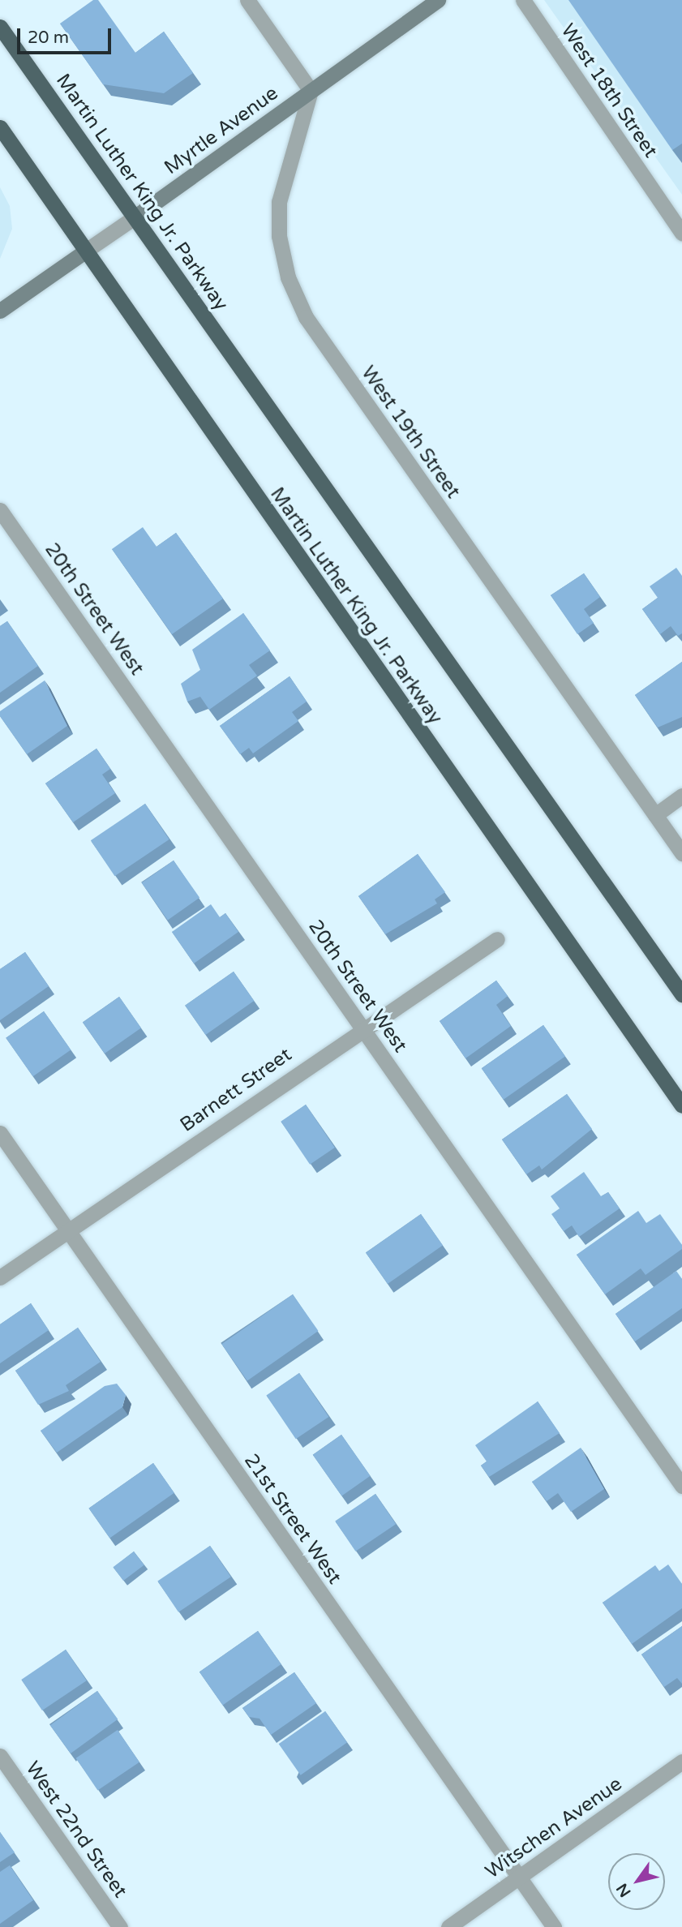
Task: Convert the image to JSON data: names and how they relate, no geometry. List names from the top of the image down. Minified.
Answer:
{"streets":{"highway":["Martin Luther King Jr. Parkway"],"main road":["Myrtle Avenue"],"street":["West 18th Street","West 19th Street","20th Street West","Barnett Street","21st Street West","Witschen Avenue","West 22nd Street"]},"crossings":[["Myrtle Avenue","Martin Luther King Jr. Parkway"],["Myrtle Avenue","West 19th Street"],["20th Street West","Barnett Street"],["Barnett Street","21st Street West"],["21st Street West","Witschen Avenue"]],"scale_bar":"20 m","north":"bottom left"}
